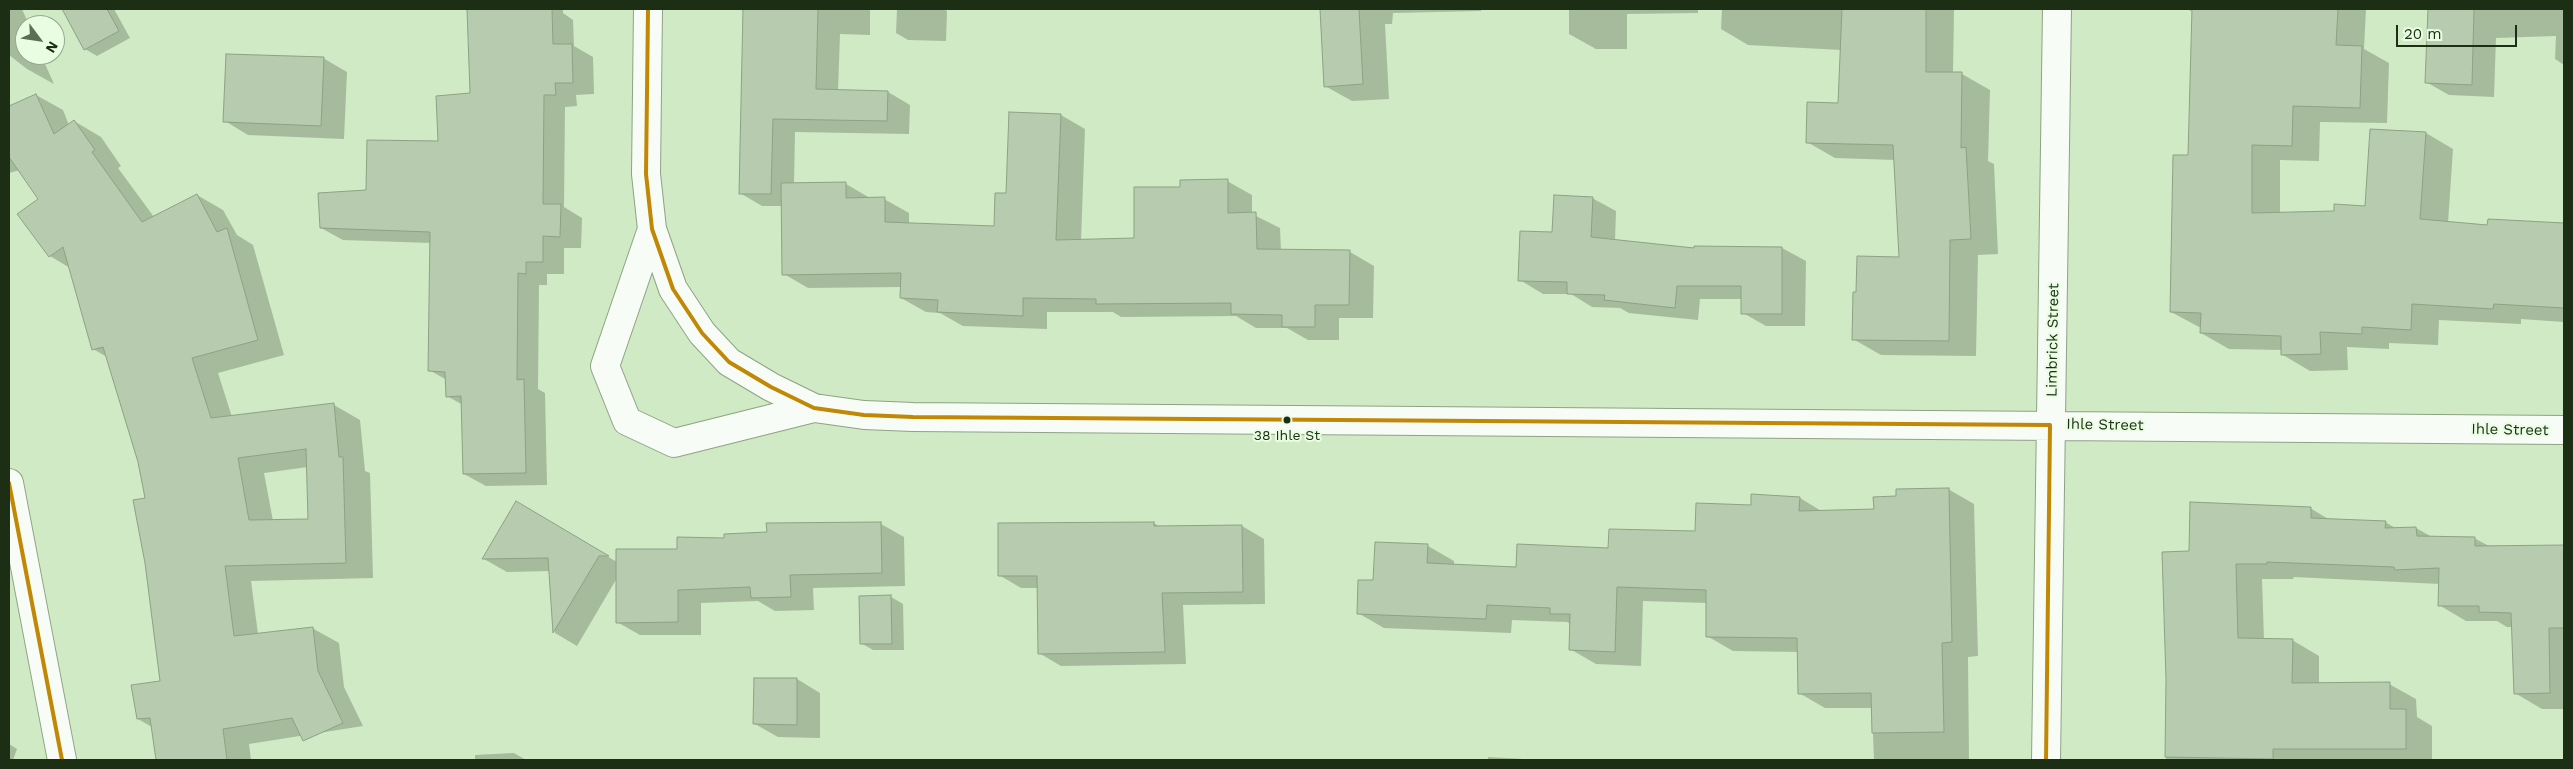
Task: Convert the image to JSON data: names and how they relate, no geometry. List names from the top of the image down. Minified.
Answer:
{"streets":{"street":["Limbrick Street","Ihle Street"]},"crossings":[["Limbrick Street","Ihle Street"]],"places":["38 Ihle St"],"scale_bar":"20 m","north":"bottom right"}
